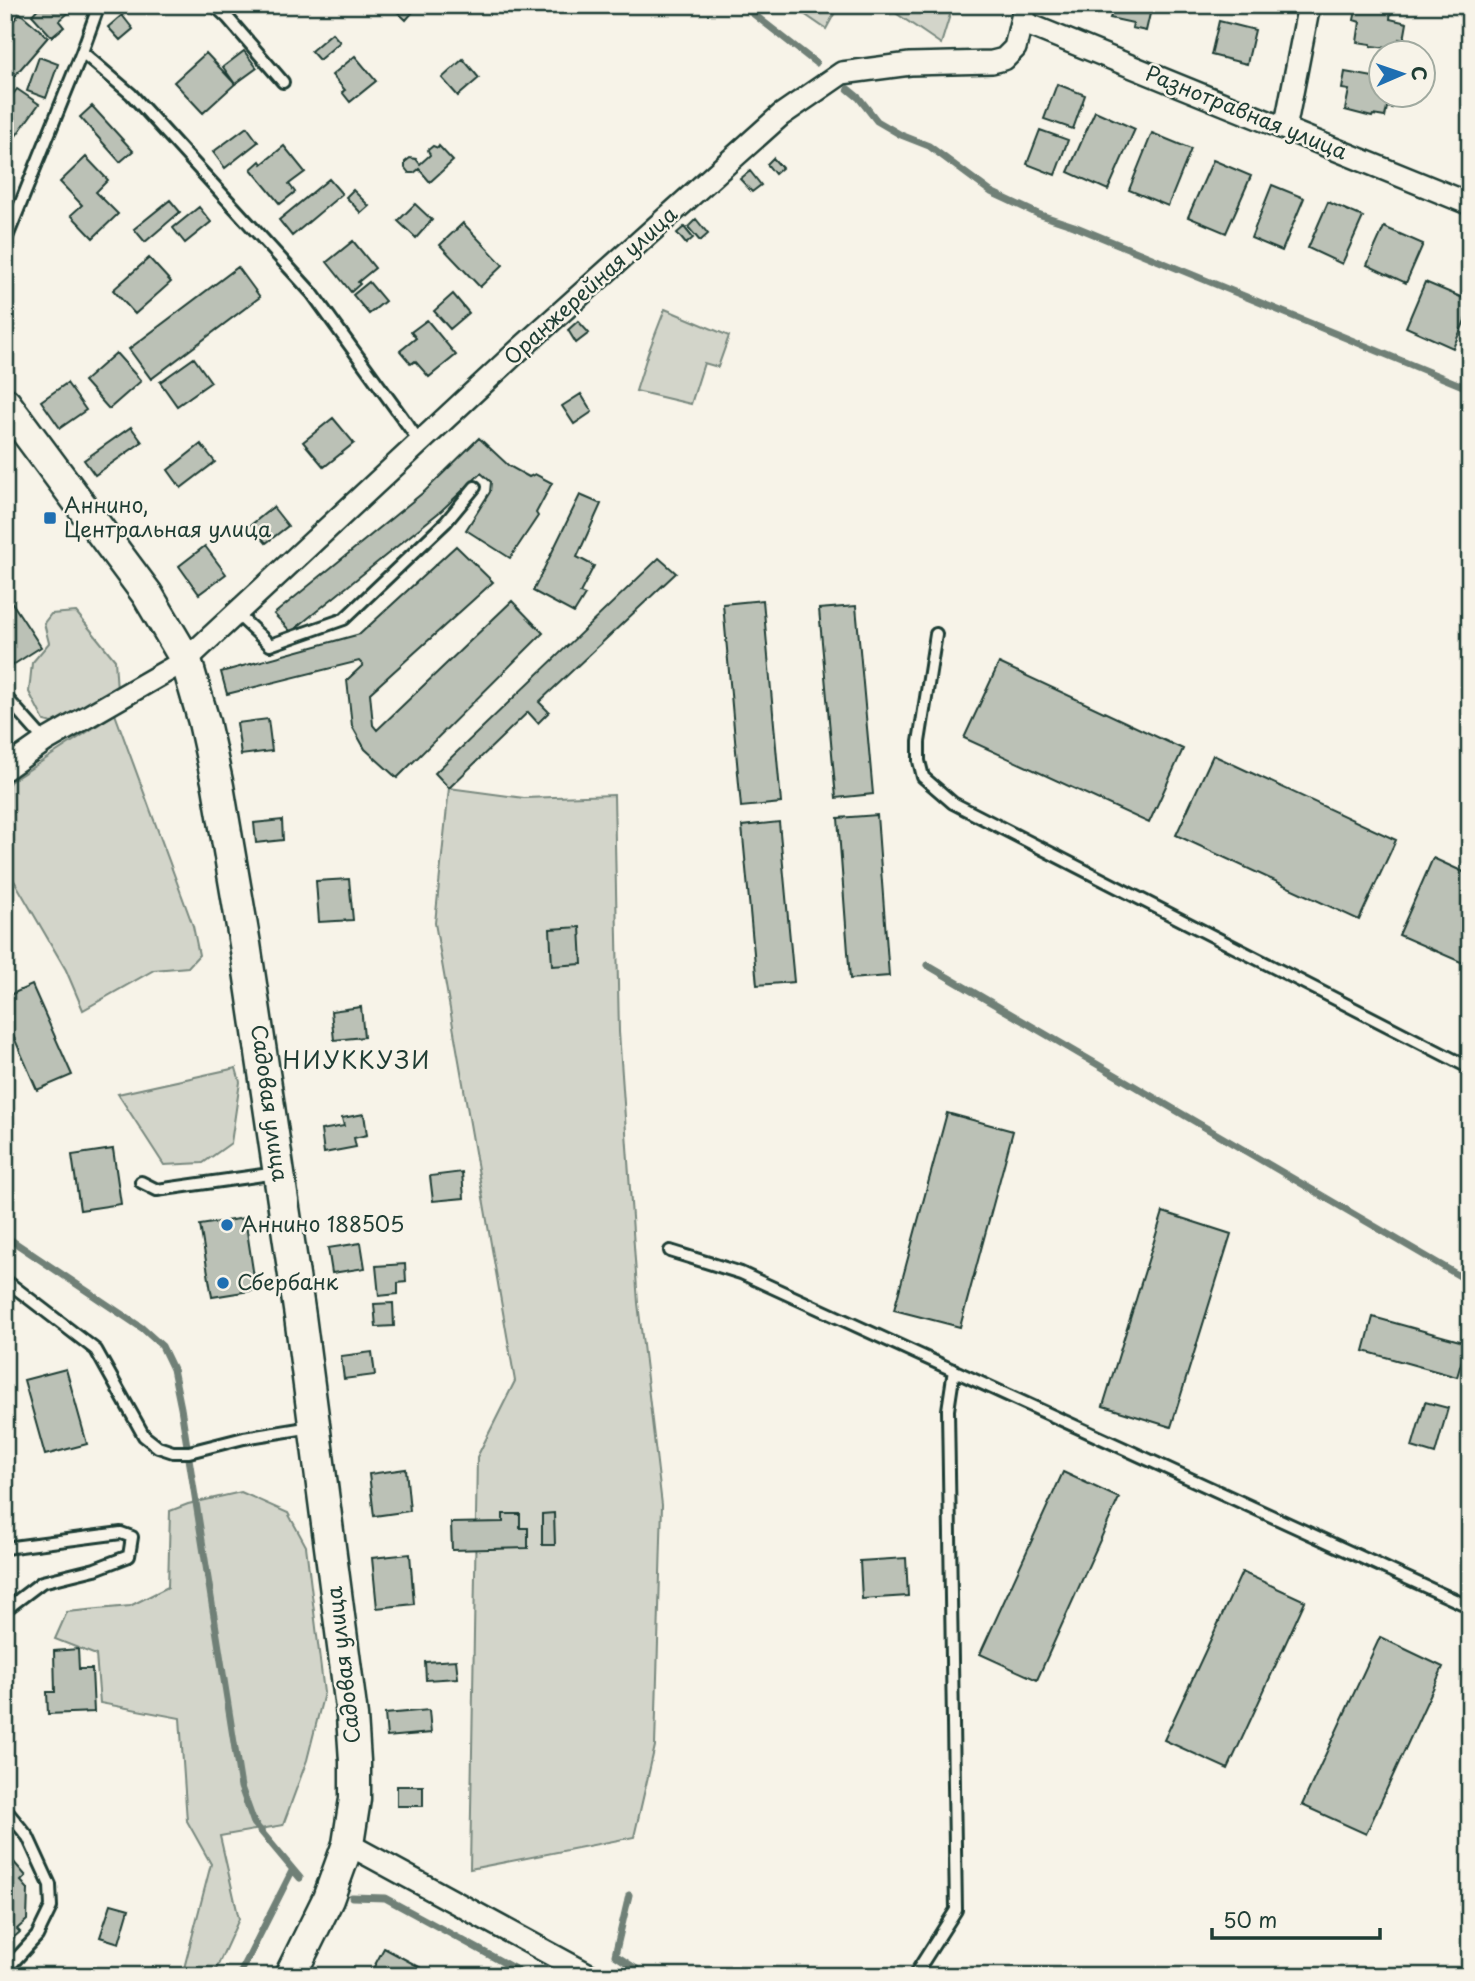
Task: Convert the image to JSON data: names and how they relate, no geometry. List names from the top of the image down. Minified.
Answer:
{"streets":{"main road":["Садовая улица"],"street":["Разнотравная улица","Оранжерейная улица"]},"crossings":[["Разнотравная улица","Оранжерейная улица"],["Оранжерейная улица","Садовая улица"]],"districts":["НИУККУЗИ"],"places":{"transit":["Аннино, Центральная улица"],"other":["Аннино 188505","Сбербанк"]},"scale_bar":"50 m","north":"right"}
